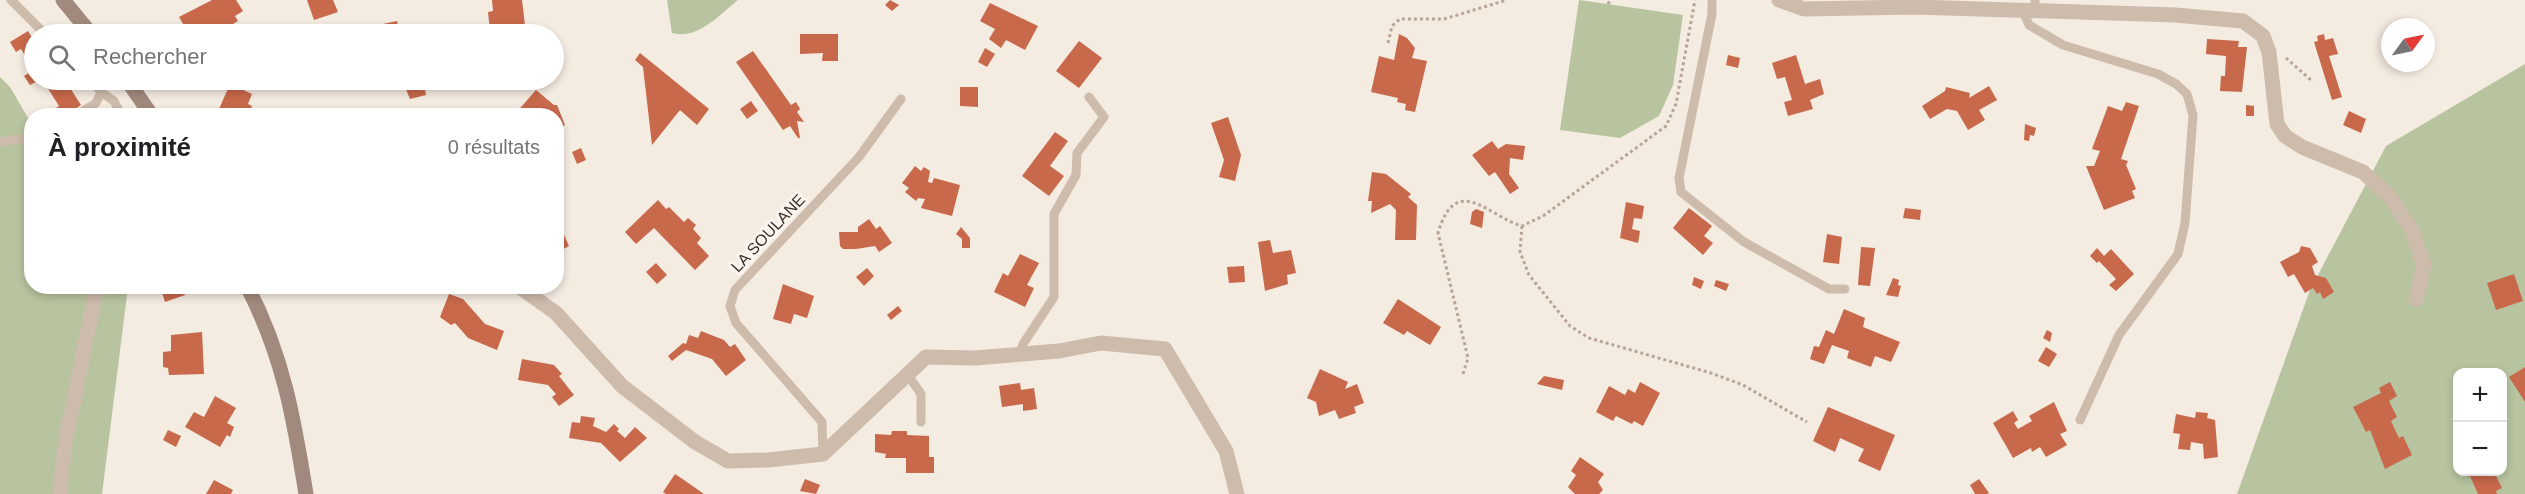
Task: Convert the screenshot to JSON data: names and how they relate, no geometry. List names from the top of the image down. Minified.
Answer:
{"streets":{"lane":["LA SOULANE"]},"north":"top right","page":{"search":"Rechercher","heading":["À proximité","0 résultats"],"map_buttons":["+","−"]}}
